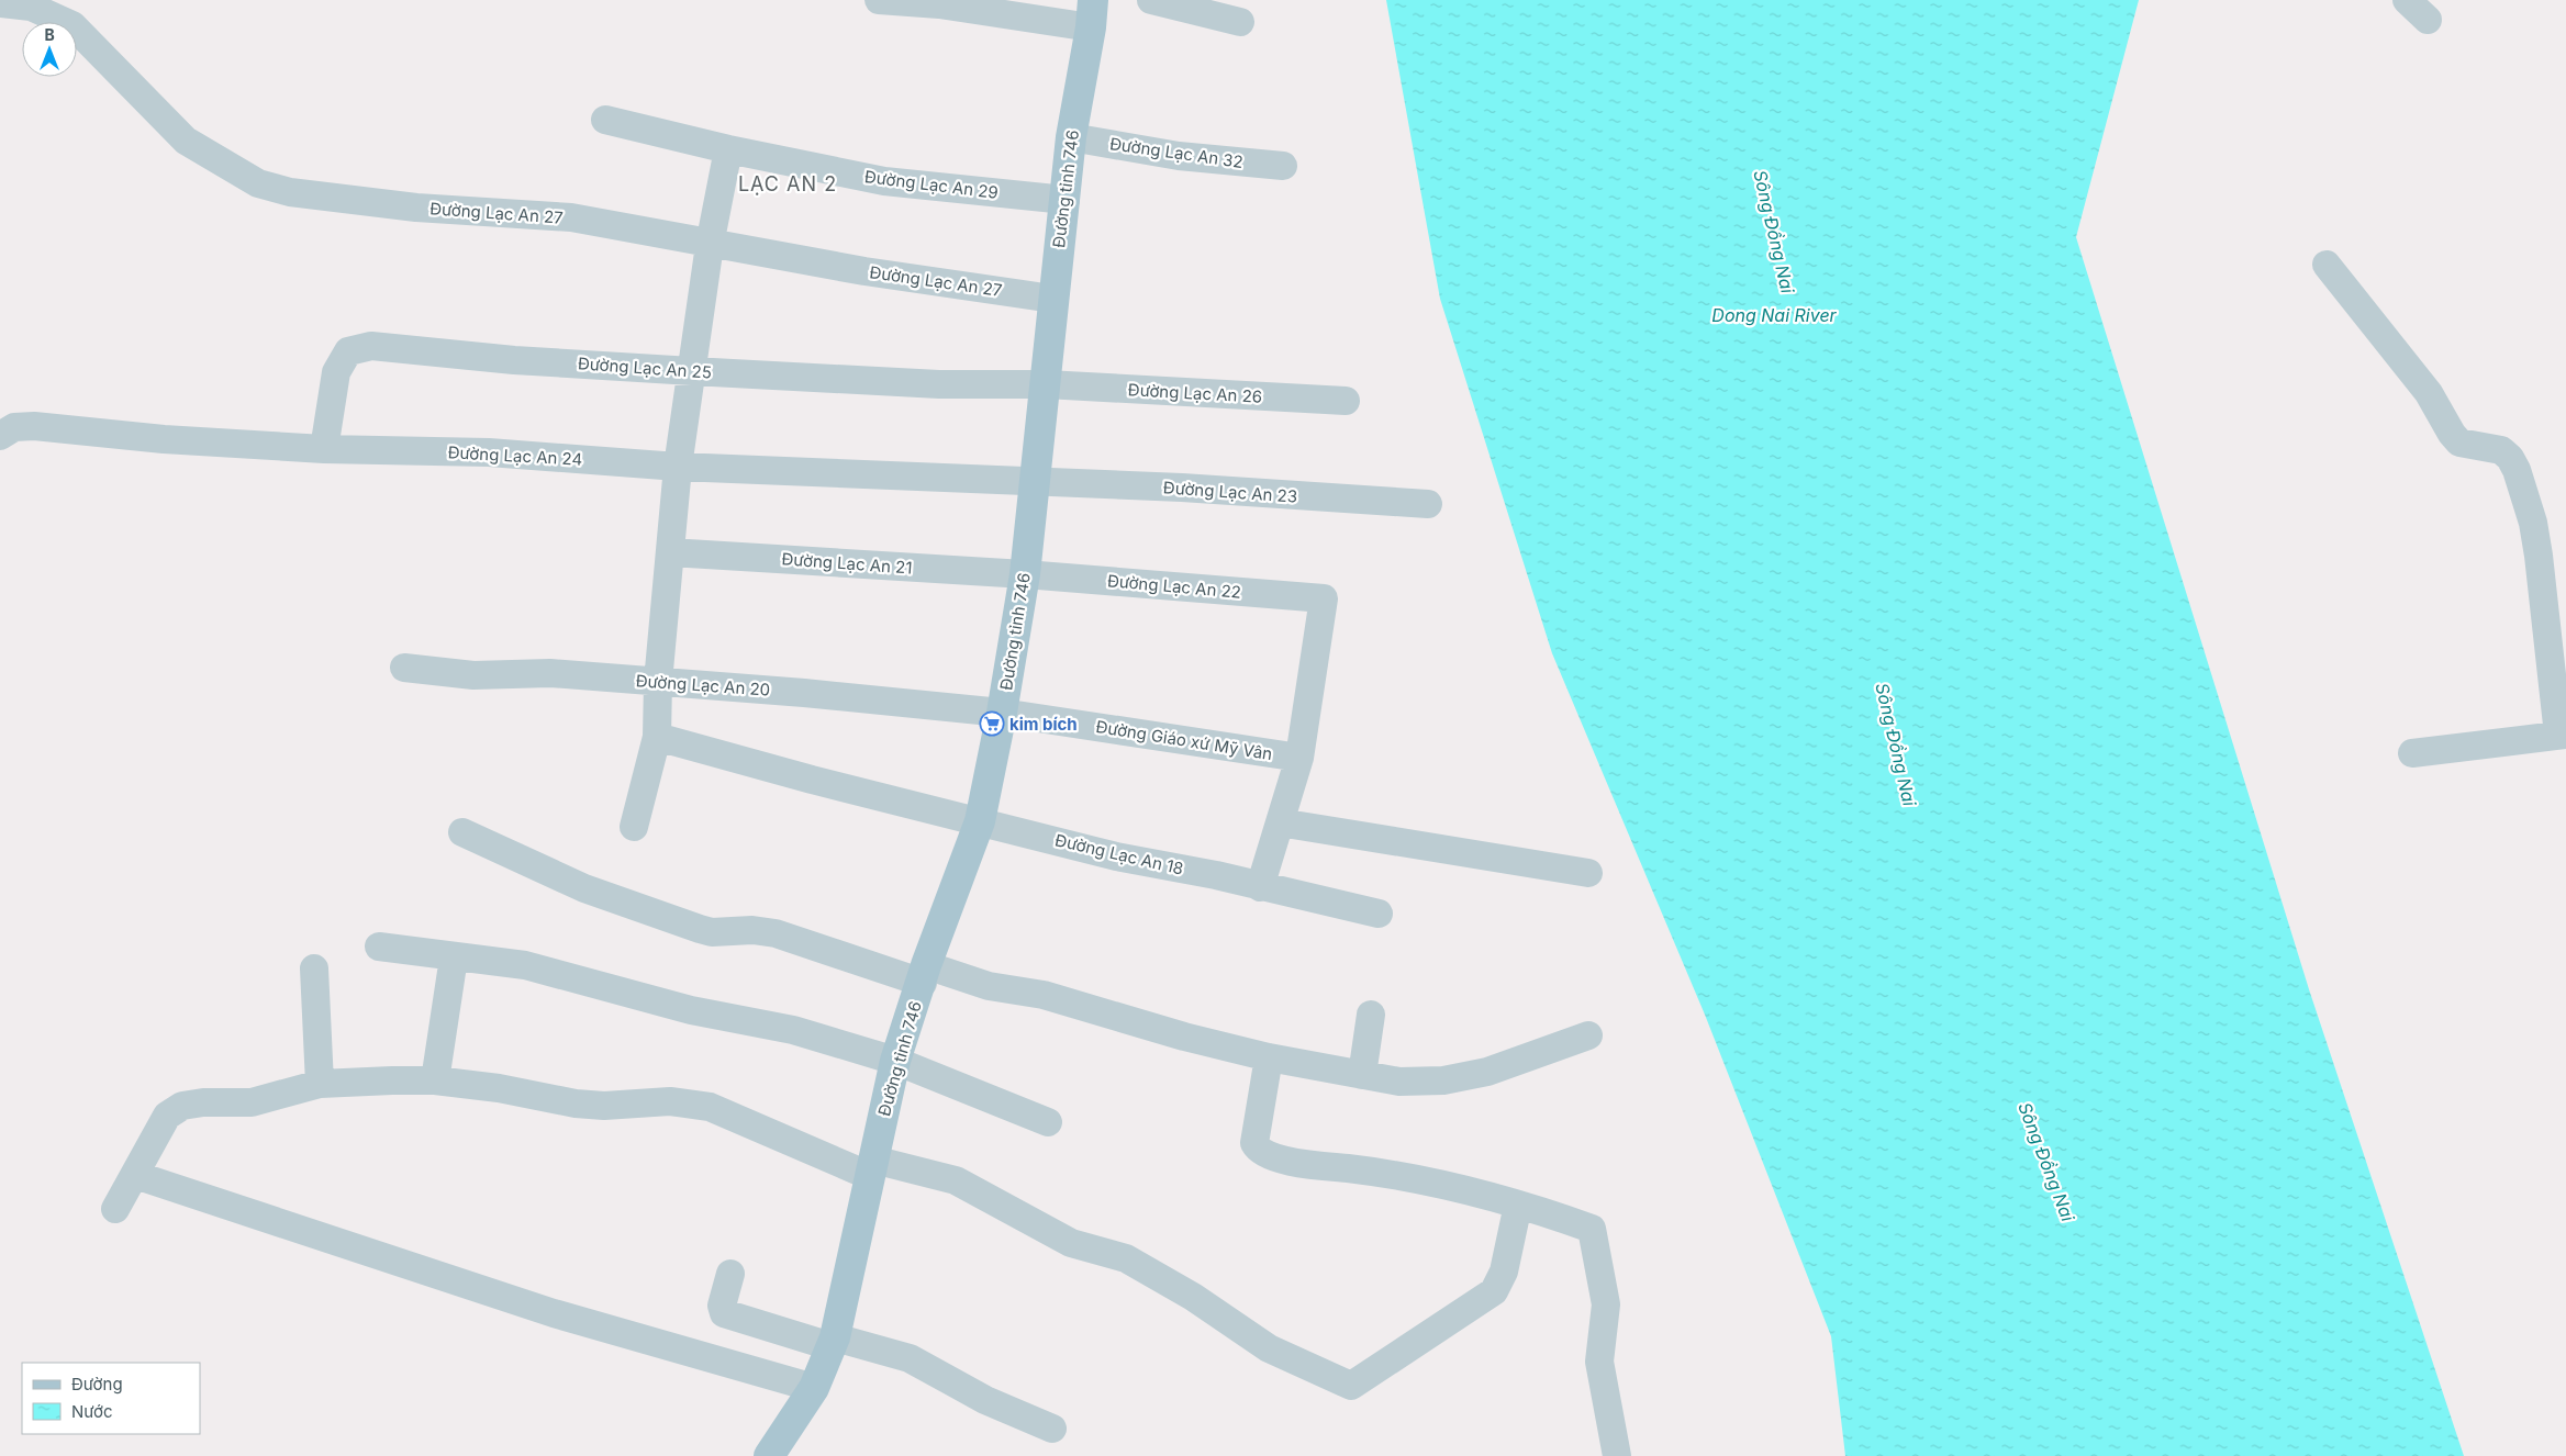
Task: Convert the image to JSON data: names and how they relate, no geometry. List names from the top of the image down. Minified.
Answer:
{"streets":{"main road":["Đường tỉnh 746"],"street":["Đường Lạc An 32","Đường Lạc An 29","Đường Lạc An 27","Đường Lạc An 25","Đường Lạc An 26","Đường Lạc An 24","Đường Lạc An 23","Đường Lạc An 21","Đường Lạc An 22","Đường Lạc An 20","Đường Giáo xứ Mỹ Vân","Đường Lạc An 18"]},"crossings":[["Đường Lạc An 32","Đường tỉnh 746"],["Đường Lạc An 29","Đường tỉnh 746"],["Đường tỉnh 746","Đường Lạc An 27"],["Đường tỉnh 746","Đường Lạc An 25"],["Đường tỉnh 746","Đường Lạc An 26"],["Đường tỉnh 746","Đường Lạc An 24"],["Đường tỉnh 746","Đường Lạc An 23"],["Đường tỉnh 746","Đường Lạc An 21"],["Đường tỉnh 746","Đường Lạc An 22"],["Đường tỉnh 746","Đường Lạc An 20"],["Đường tỉnh 746","Đường Giáo xứ Mỹ Vân"],["Đường tỉnh 746","Đường Lạc An 18"],["Đường Lạc An 25","Đường Lạc An 26"],["Đường Lạc An 25","Đường Lạc An 24"],["Đường Lạc An 24","Đường Lạc An 23"],["Đường Lạc An 21","Đường Lạc An 22"],["Đường Lạc An 22","Đường Giáo xứ Mỹ Vân"],["Đường Lạc An 20","Đường Giáo xứ Mỹ Vân"]],"districts":["LẠC AN 2"],"water":["Sông Đồng Nai","Dong Nai River"],"places":{"supermarket":["kim bích"]},"legend":["Đường","Nước"],"north":"top"}
